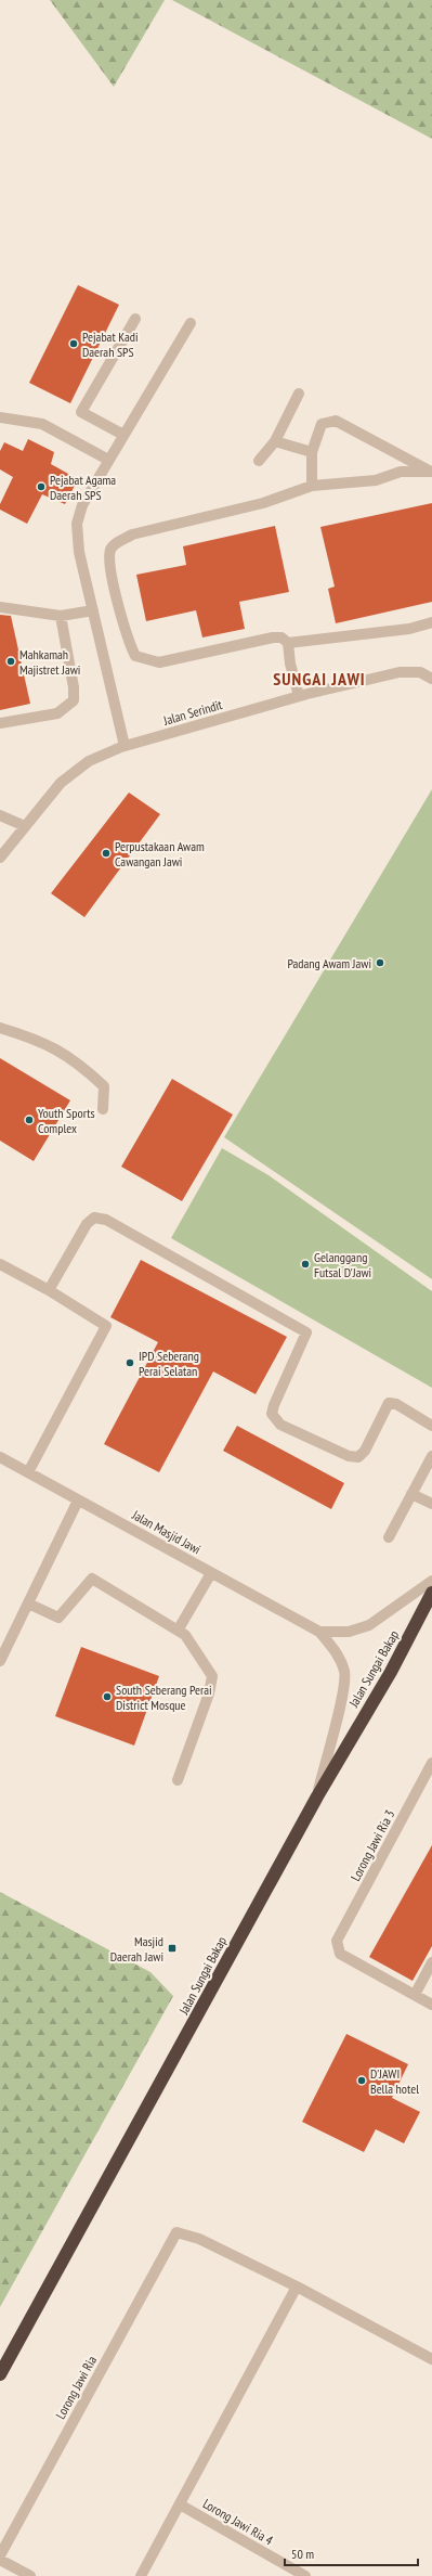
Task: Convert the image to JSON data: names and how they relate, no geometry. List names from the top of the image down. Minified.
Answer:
{"streets":{"highway":["Jalan Sungai Bakap"],"street":["Jalan Serindit","Jalan Masjid Jawi","Lorong Jawi Ria 3","Lorong Jawi Ria","Lorong Jawi Ria 4"]},"crossings":[["Jalan Masjid Jawi","Jalan Sungai Bakap"]],"districts":["SUNGAI JAWI"],"places":{"other":["Pejabat Kadi Daerah SPS","Pejabat Agama Daerah SPS","Mahkamah Majistret Jawi","Perpustakaan Awam Cawangan Jawi","Padang Awam Jawi","Youth Sports Complex","Gelanggang Futsal D'Jawi","IPD Seberang Perai Selatan","South Seberang Perai District Mosque","D'JAWI Bella hotel"],"transit":["Masjid Daerah Jawi"]},"scale_bar":"50 m"}
